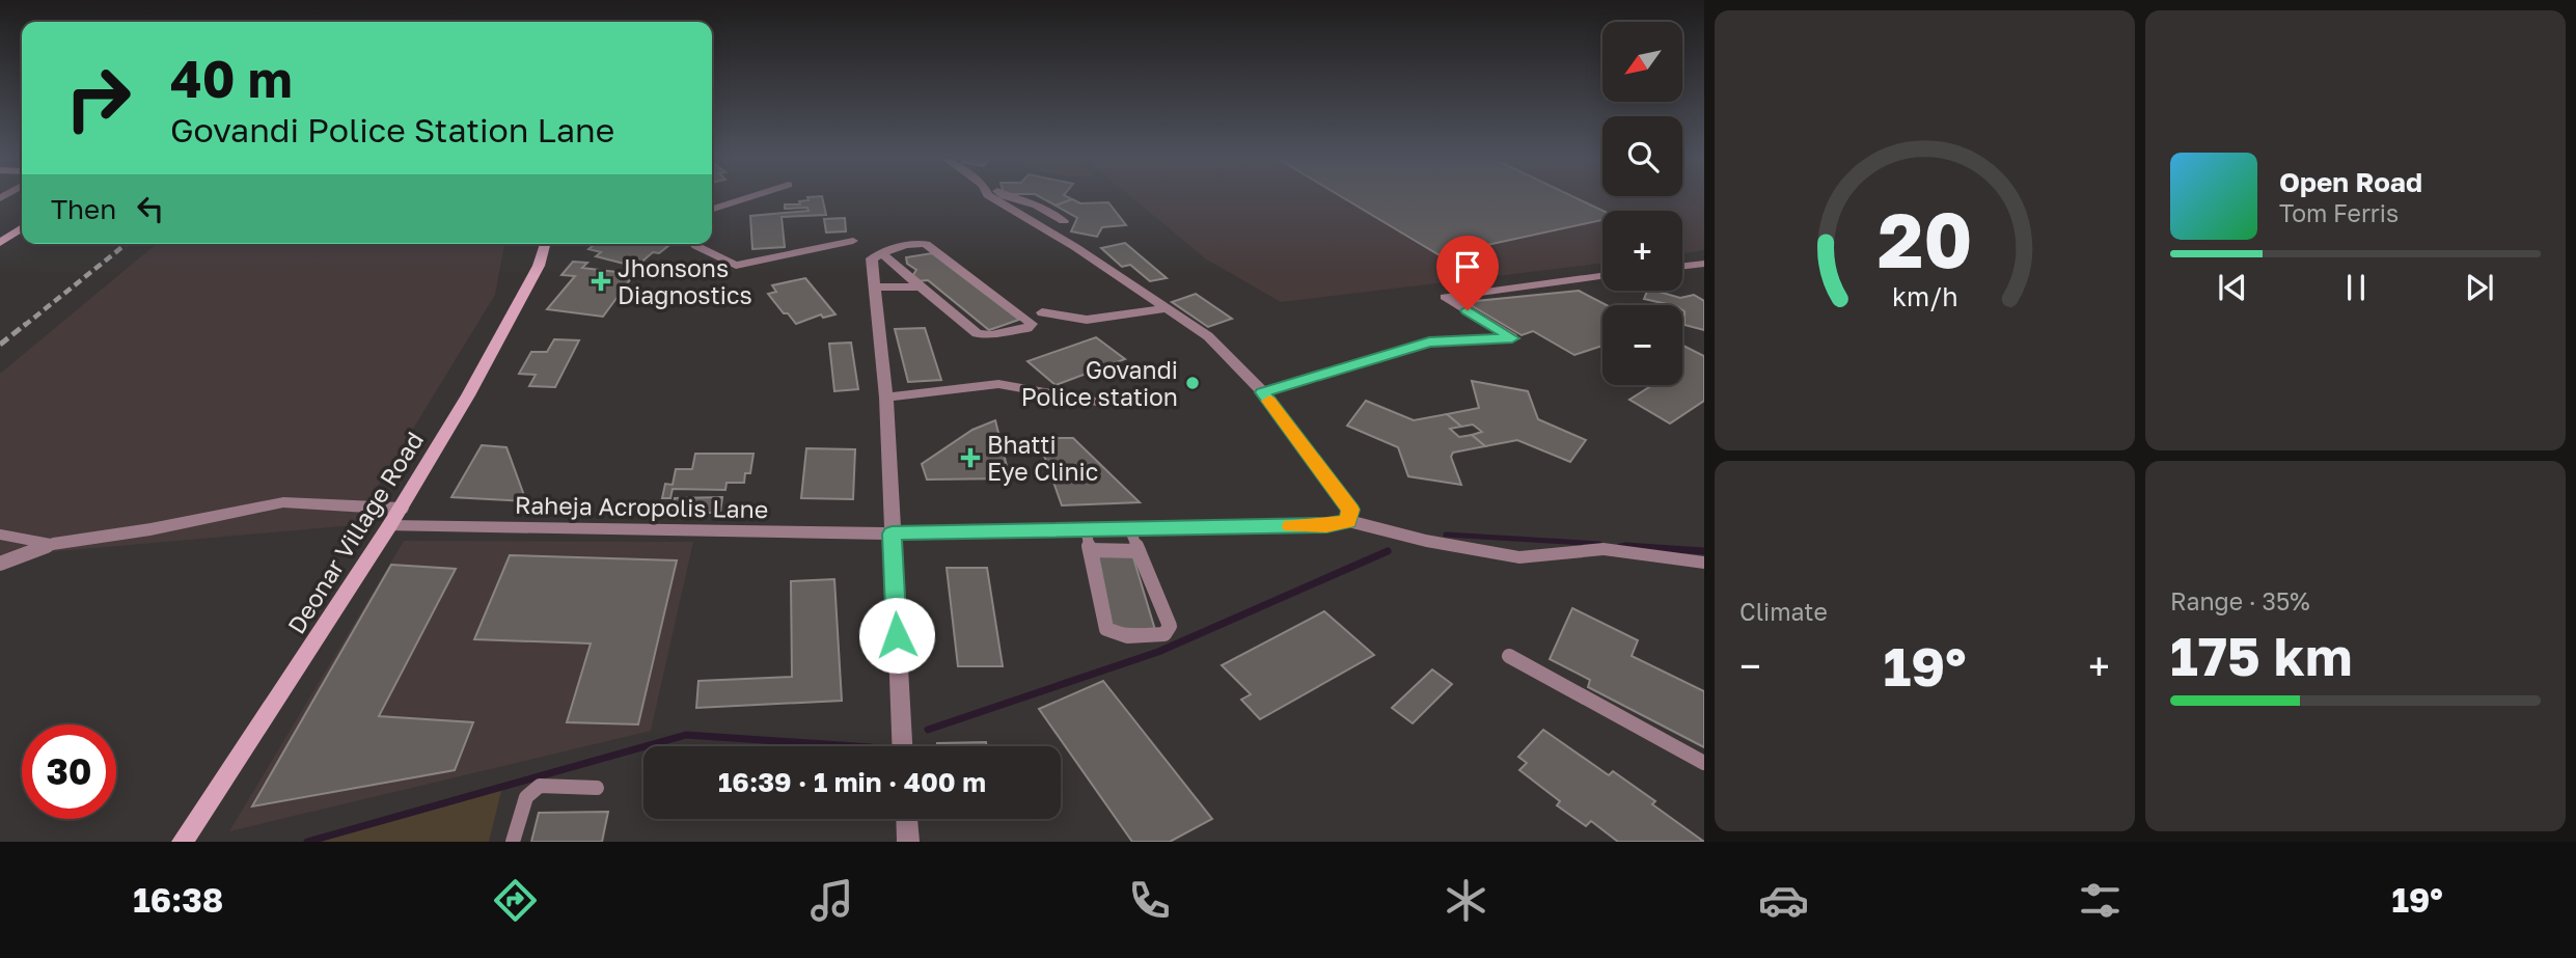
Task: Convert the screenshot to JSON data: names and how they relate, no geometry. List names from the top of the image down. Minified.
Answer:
{"streets":{"main road":["Deonar Village Road"],"street":["Raheja Acropolis Lane"]},"crossings":[["Raheja Acropolis Lane","Deonar Village Road"]],"places":{"health":["Jhonsons Diagnostics","Bhatti Eye Clinic"],"other":["Govandi Police station"]},"north":"bottom left","page":{"map_buttons":["+","−"],"turn":["40 m","Govandi Police Station Lane"],"song":["Open Road","Tom Ferris"],"then":"Then","tile":["Climate",["Range · 35%","175 km"]],"heat":["−","19°","+"],"limit":"30","trip":"16:39 · 1 min · 400 m","tabs":["16:38","19°"],"gauge":["20","km/h"]}}
